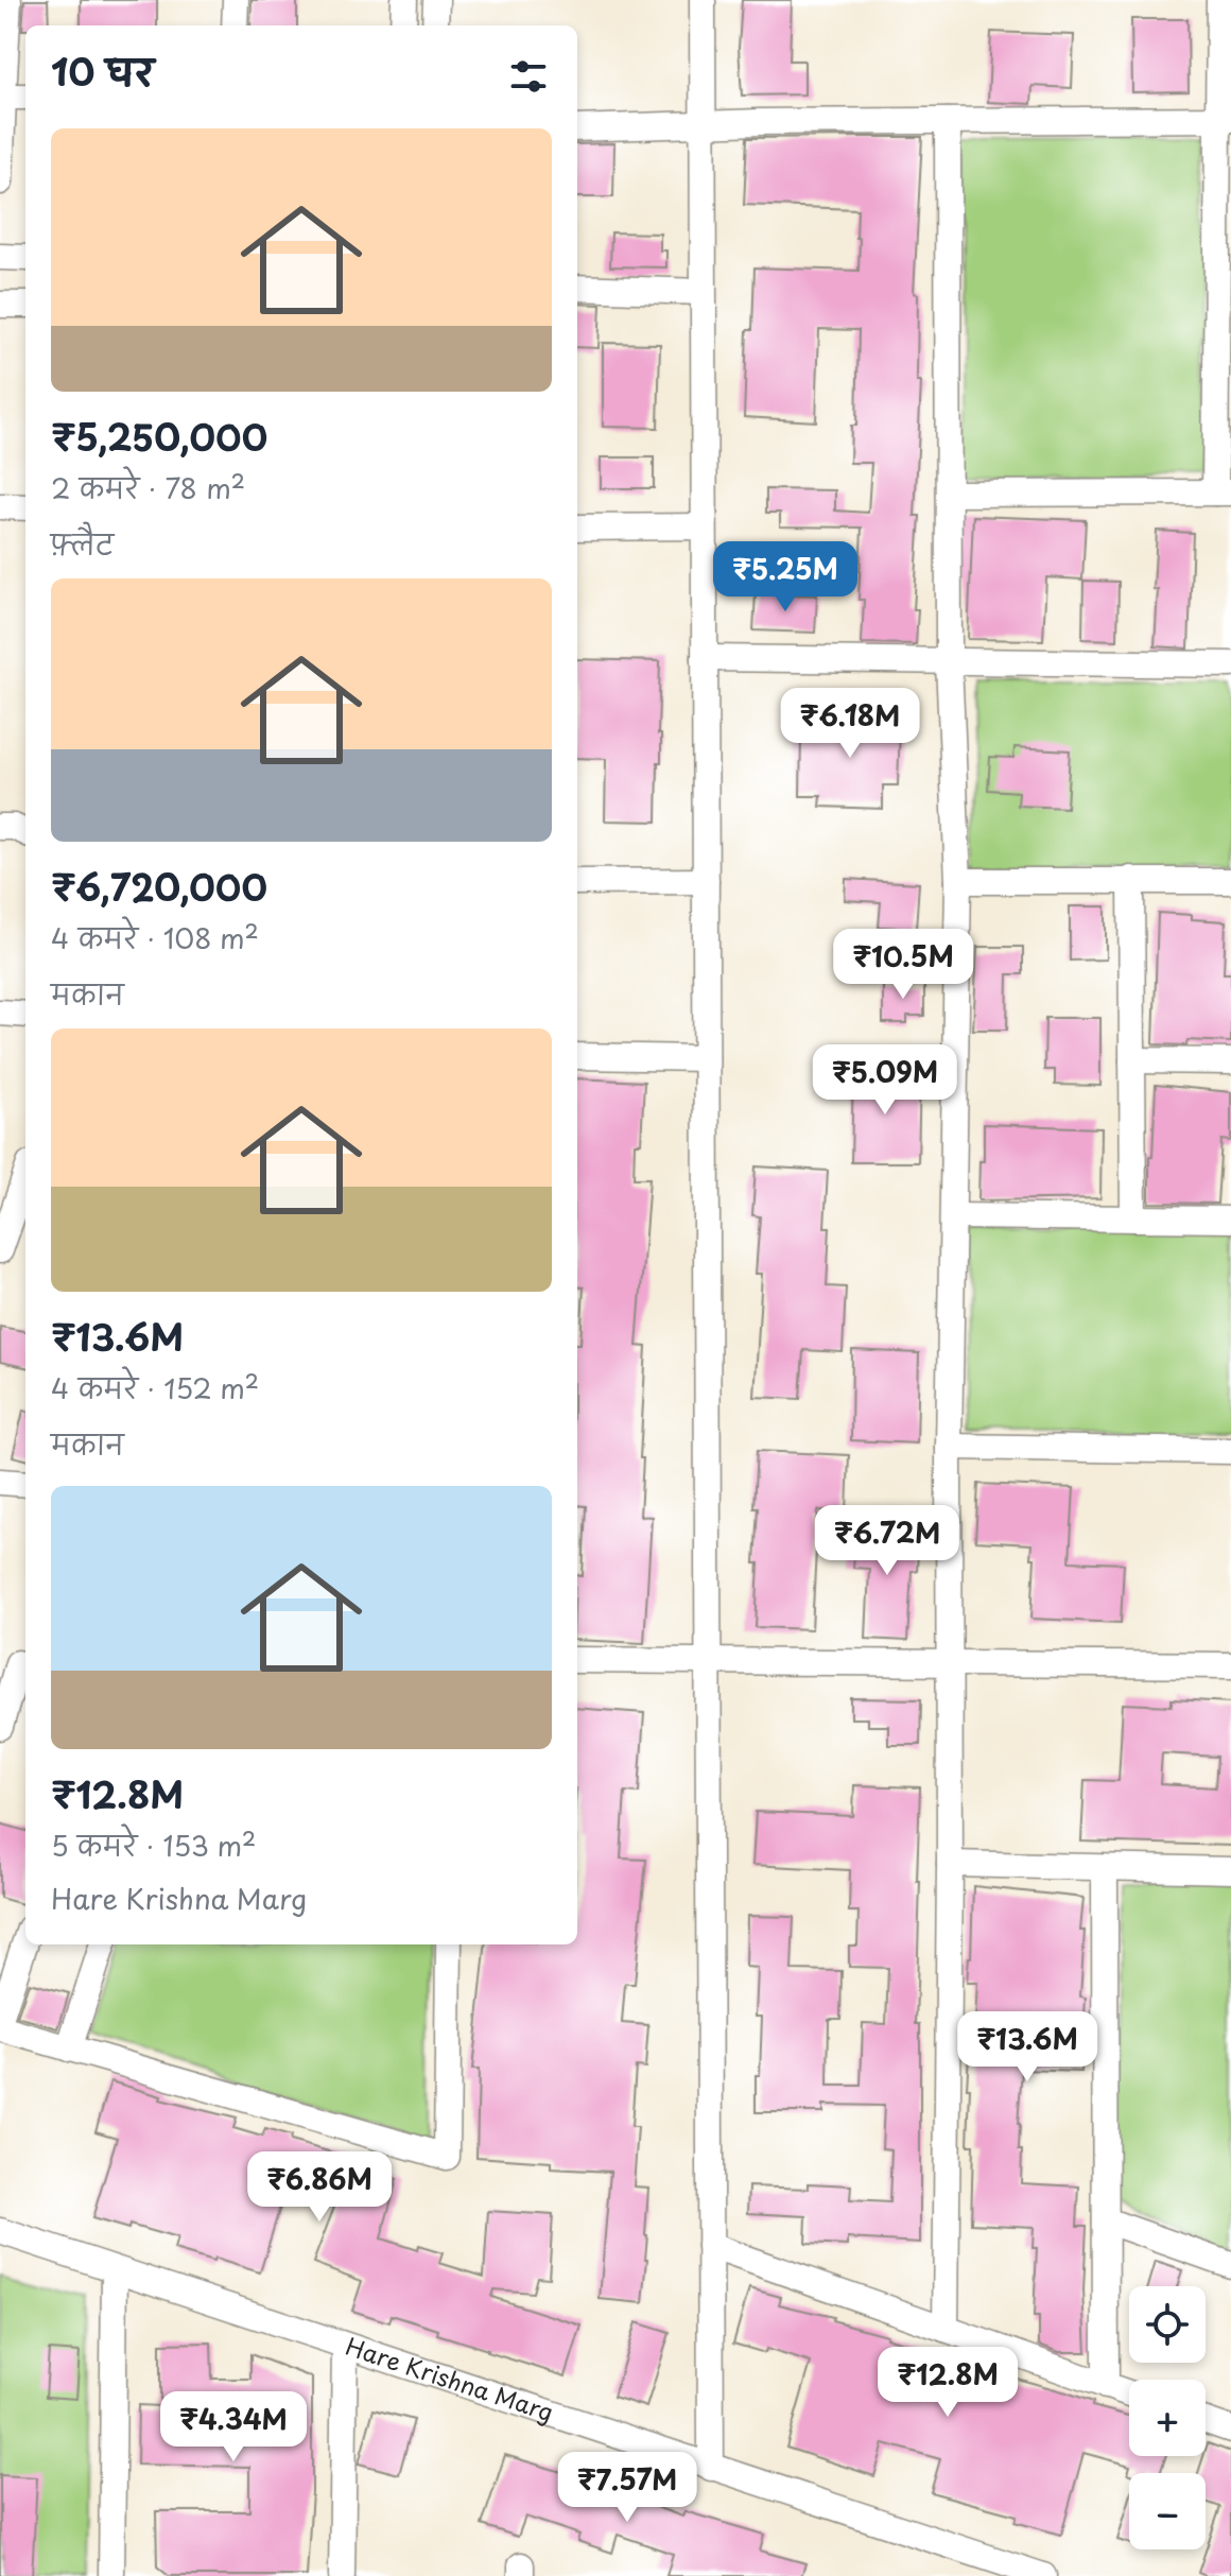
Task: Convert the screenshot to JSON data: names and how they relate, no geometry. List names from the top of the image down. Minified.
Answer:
{"streets":{"street":["Hare Krishna Marg"]},"page":{"heading":"10 घर","list":[{"name":"₹5,250,000","note":"2 कमरे · 78 m² · फ़्लैट"},{"name":"₹6,720,000","note":"4 कमरे · 108 m² · मकान"},{"name":"₹13.6M","note":"4 कमरे · 152 m² · मकान"},{"name":"₹12.8M","note":"5 कमरे · 153 m² · Hare Krishna Marg"}],"price":["₹5.25M","₹6.18M","₹10.5M","₹5.09M","₹6.72M","₹13.6M","₹6.86M","₹12.8M","₹4.34M","₹7.57M"],"map_buttons":["+","−"]}}
